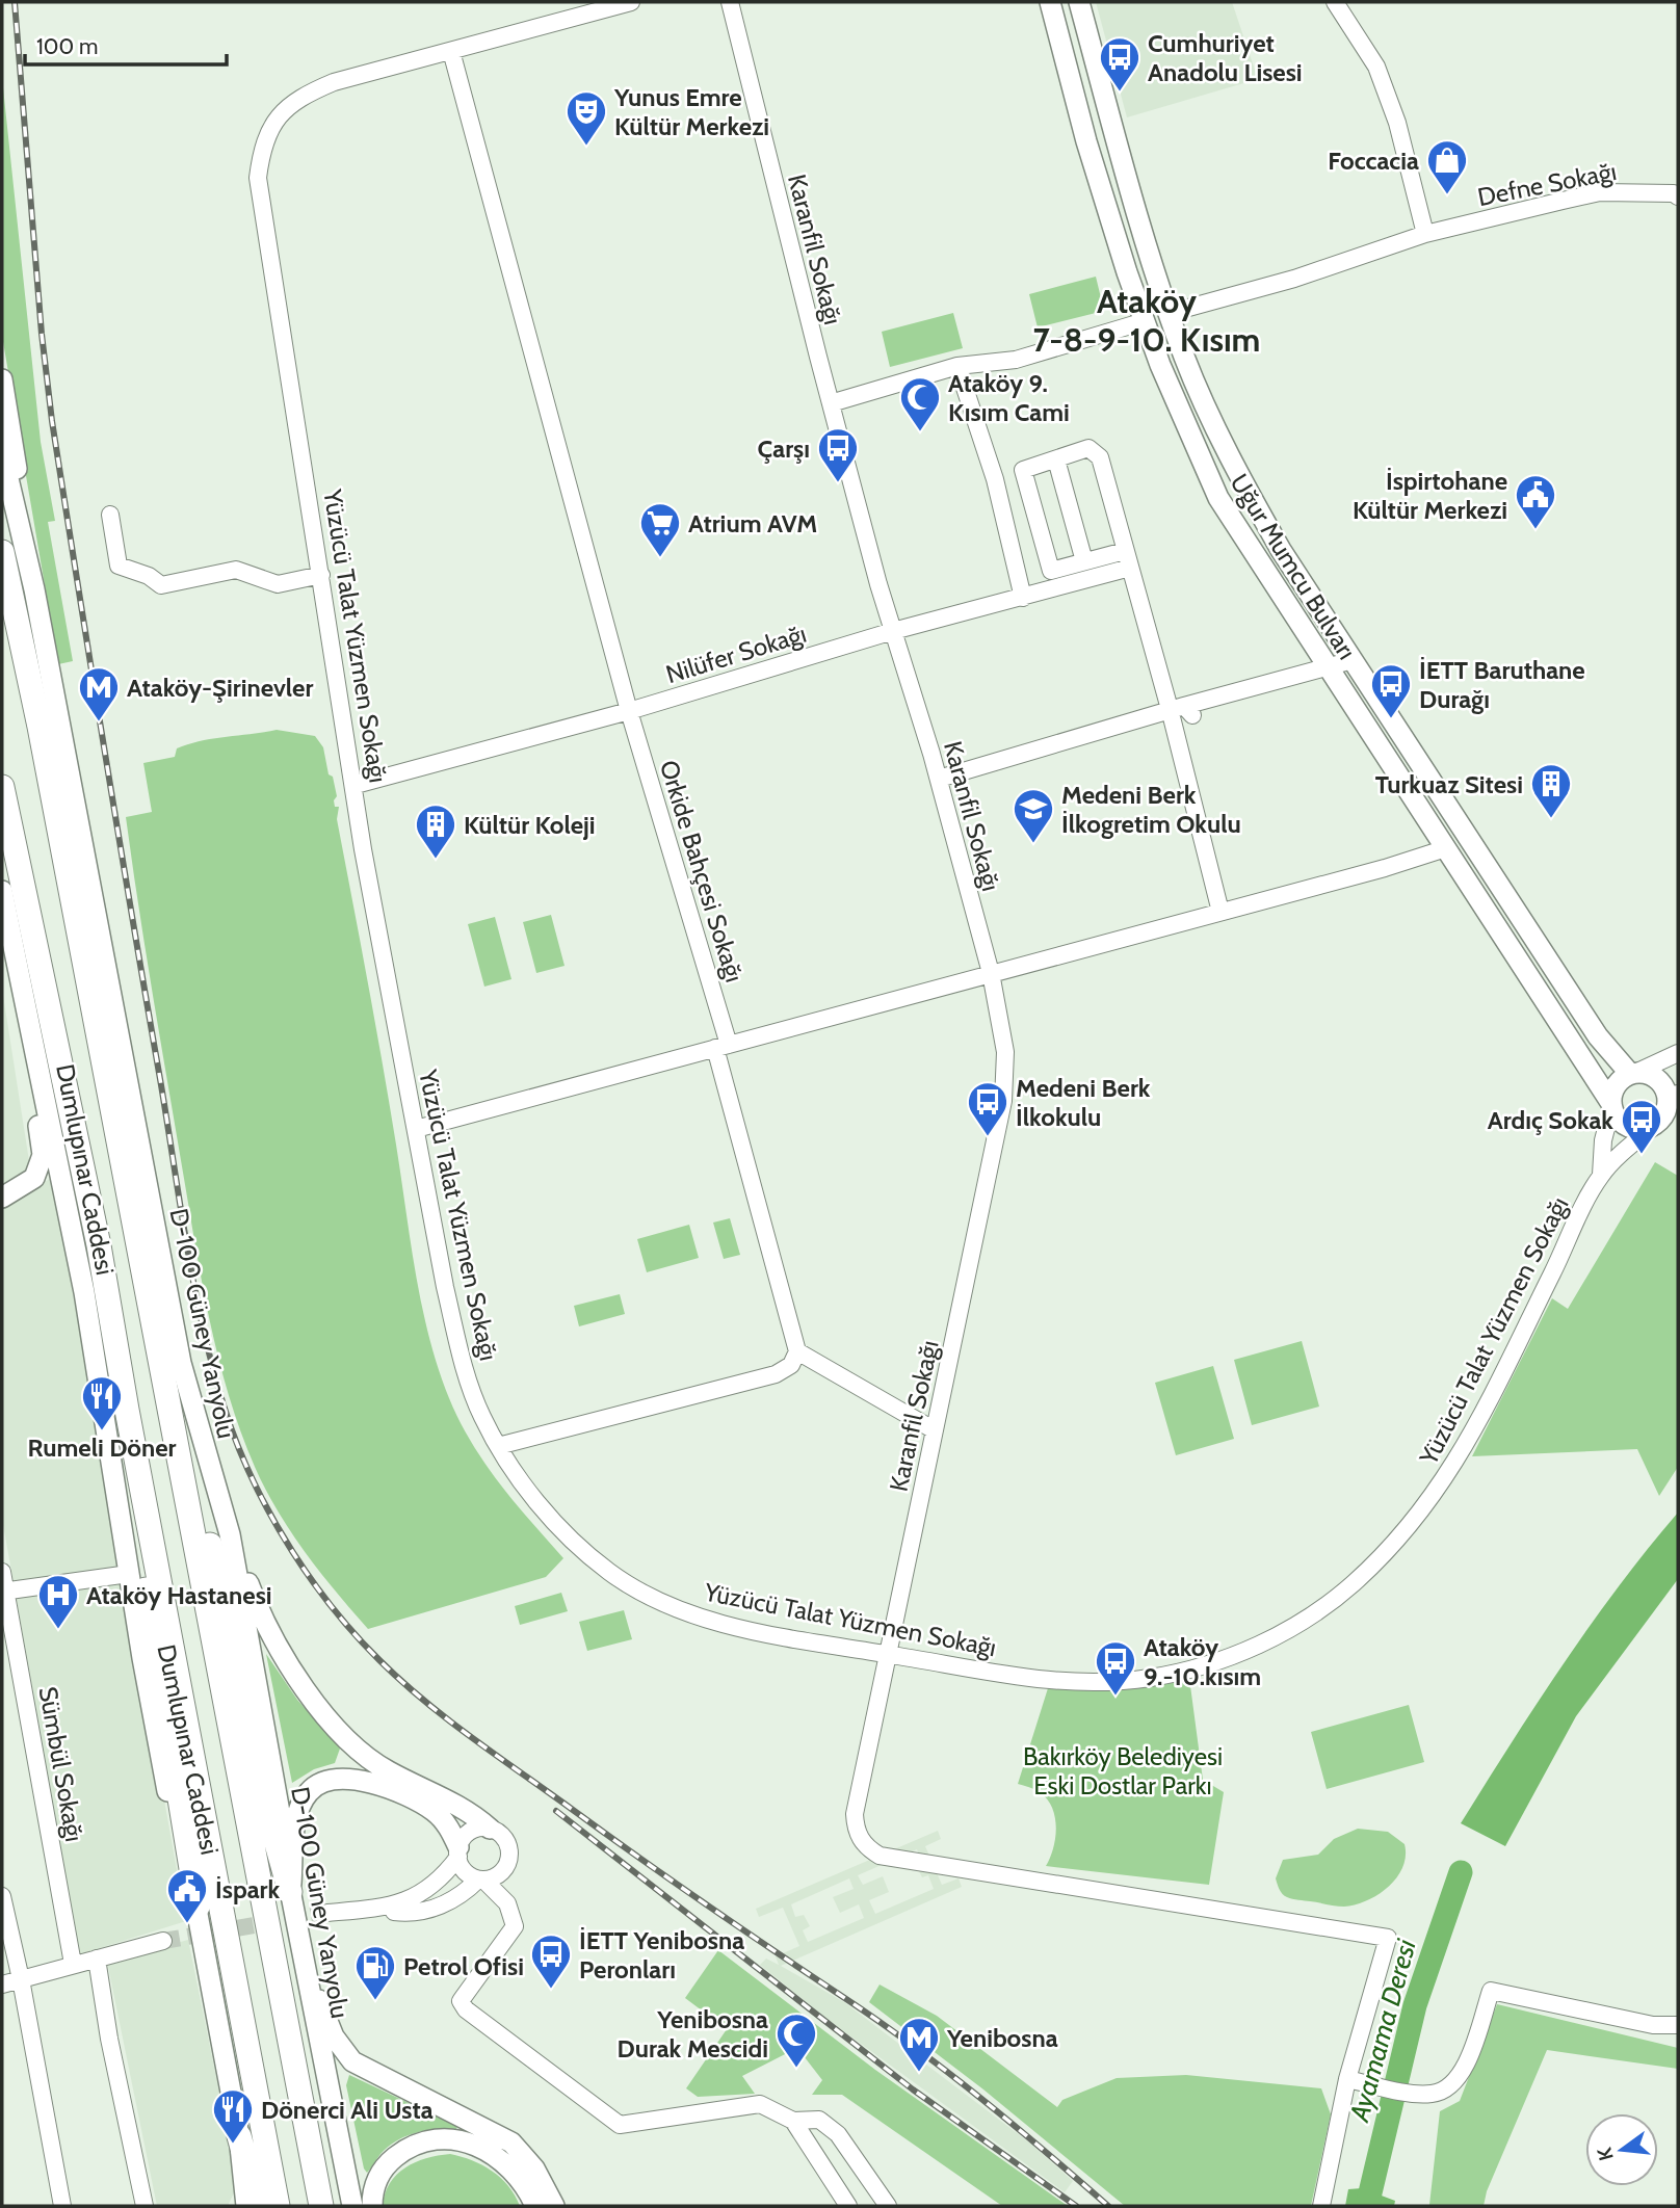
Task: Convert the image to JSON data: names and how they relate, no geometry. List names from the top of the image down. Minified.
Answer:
{"streets":{"main road":["Uğur Mumcu Bulvarı","Dumlupınar Caddesi","D-100 Güney Yanyolu"],"street":["Defne Sokağı","Karanfil Sokağı","Yüzücü Talat Yüzmen Sokağı","Nilüfer Sokağı","Orkide Bahçesi Sokağı","Sümbül Sokağı"]},"crossings":[["Defne Sokağı","Uğur Mumcu Bulvarı"],["Karanfil Sokağı","Yüzücü Talat Yüzmen Sokağı"],["Karanfil Sokağı","Nilüfer Sokağı"],["Yüzücü Talat Yüzmen Sokağı","Nilüfer Sokağı"],["Yüzücü Talat Yüzmen Sokağı","Orkide Bahçesi Sokağı"],["Nilüfer Sokağı","Orkide Bahçesi Sokağı"]],"districts":["Ataköy 7-8-9-10. Kısım"],"water":["Ayamama Deresi"],"parks":["Bakırköy Belediyesi Eski Dostlar Parkı"],"places":{"bus stop":["Cumhuriyet Anadolu Lisesi","Çarşı","İETT Baruthane Durağı","Medeni Berk İlkokulu","Ardıç Sokak","Ataköy 9.-10.kısım","İETT Yenibosna Peronları"],"theatre":["Yunus Emre Kültür Merkezi"],"shop":["Foccacia"],"mosque":["Ataköy 9. Kısım Cami","Yenibosna Durak Mescidi"],"public building":["İspirtohane Kültür Merkezi","İspark"],"supermarket":["Atrium AVM"],"metro station":["Ataköy-Şirinevler","Yenibosna"],"building":["Turkuaz Sitesi","Kültür Koleji"],"school or university":["Medeni Berk İlkogretim Okulu"],"restaurant":["Rumeli Döner","Dönerci Ali Usta"],"hospital":["Ataköy Hastanesi"],"fuel station":["Petrol Ofisi"]},"scale_bar":"100 m","north":"left"}
